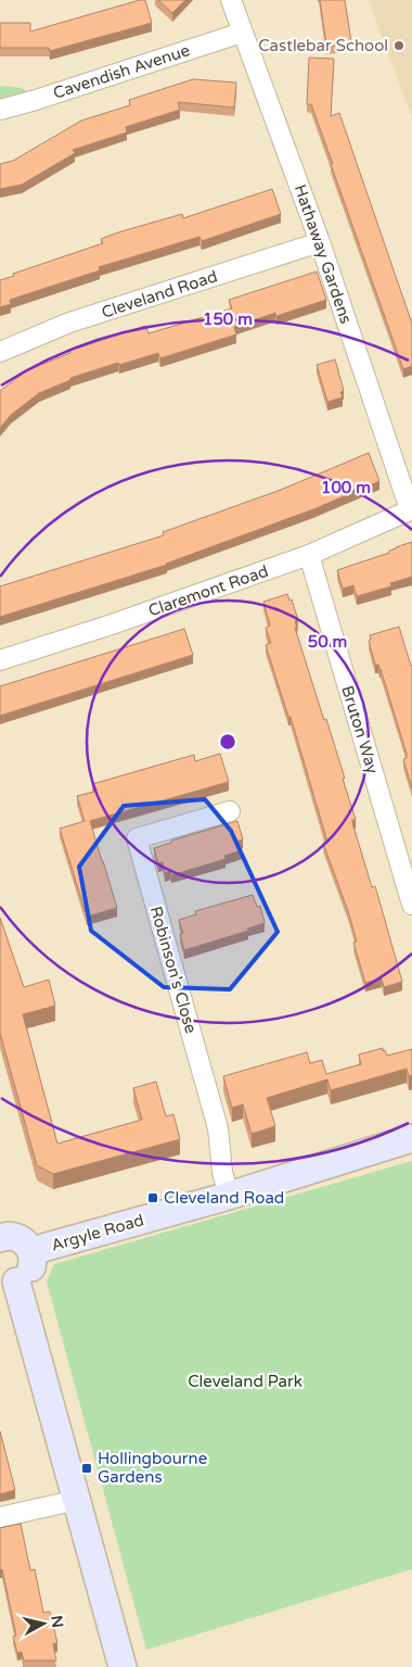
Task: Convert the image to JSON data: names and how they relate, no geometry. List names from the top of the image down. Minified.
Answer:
{"streets":{"main road":["Argyle Road"],"street":["Cavendish Avenue","Hathaway Gardens","Cleveland Road","Claremont Road","Bruton Way","Robinson's Close"]},"crossings":[["Cavendish Avenue","Hathaway Gardens"],["Hathaway Gardens","Cleveland Road"],["Hathaway Gardens","Claremont Road"],["Claremont Road","Bruton Way"],["Robinson's Close","Argyle Road"]],"parks":["Cleveland Park"],"places":{"other":["Castlebar School"],"transit":["Cleveland Road","Hollingbourne Gardens"]},"north":"right","rings":["150 m","100 m","50 m"]}
